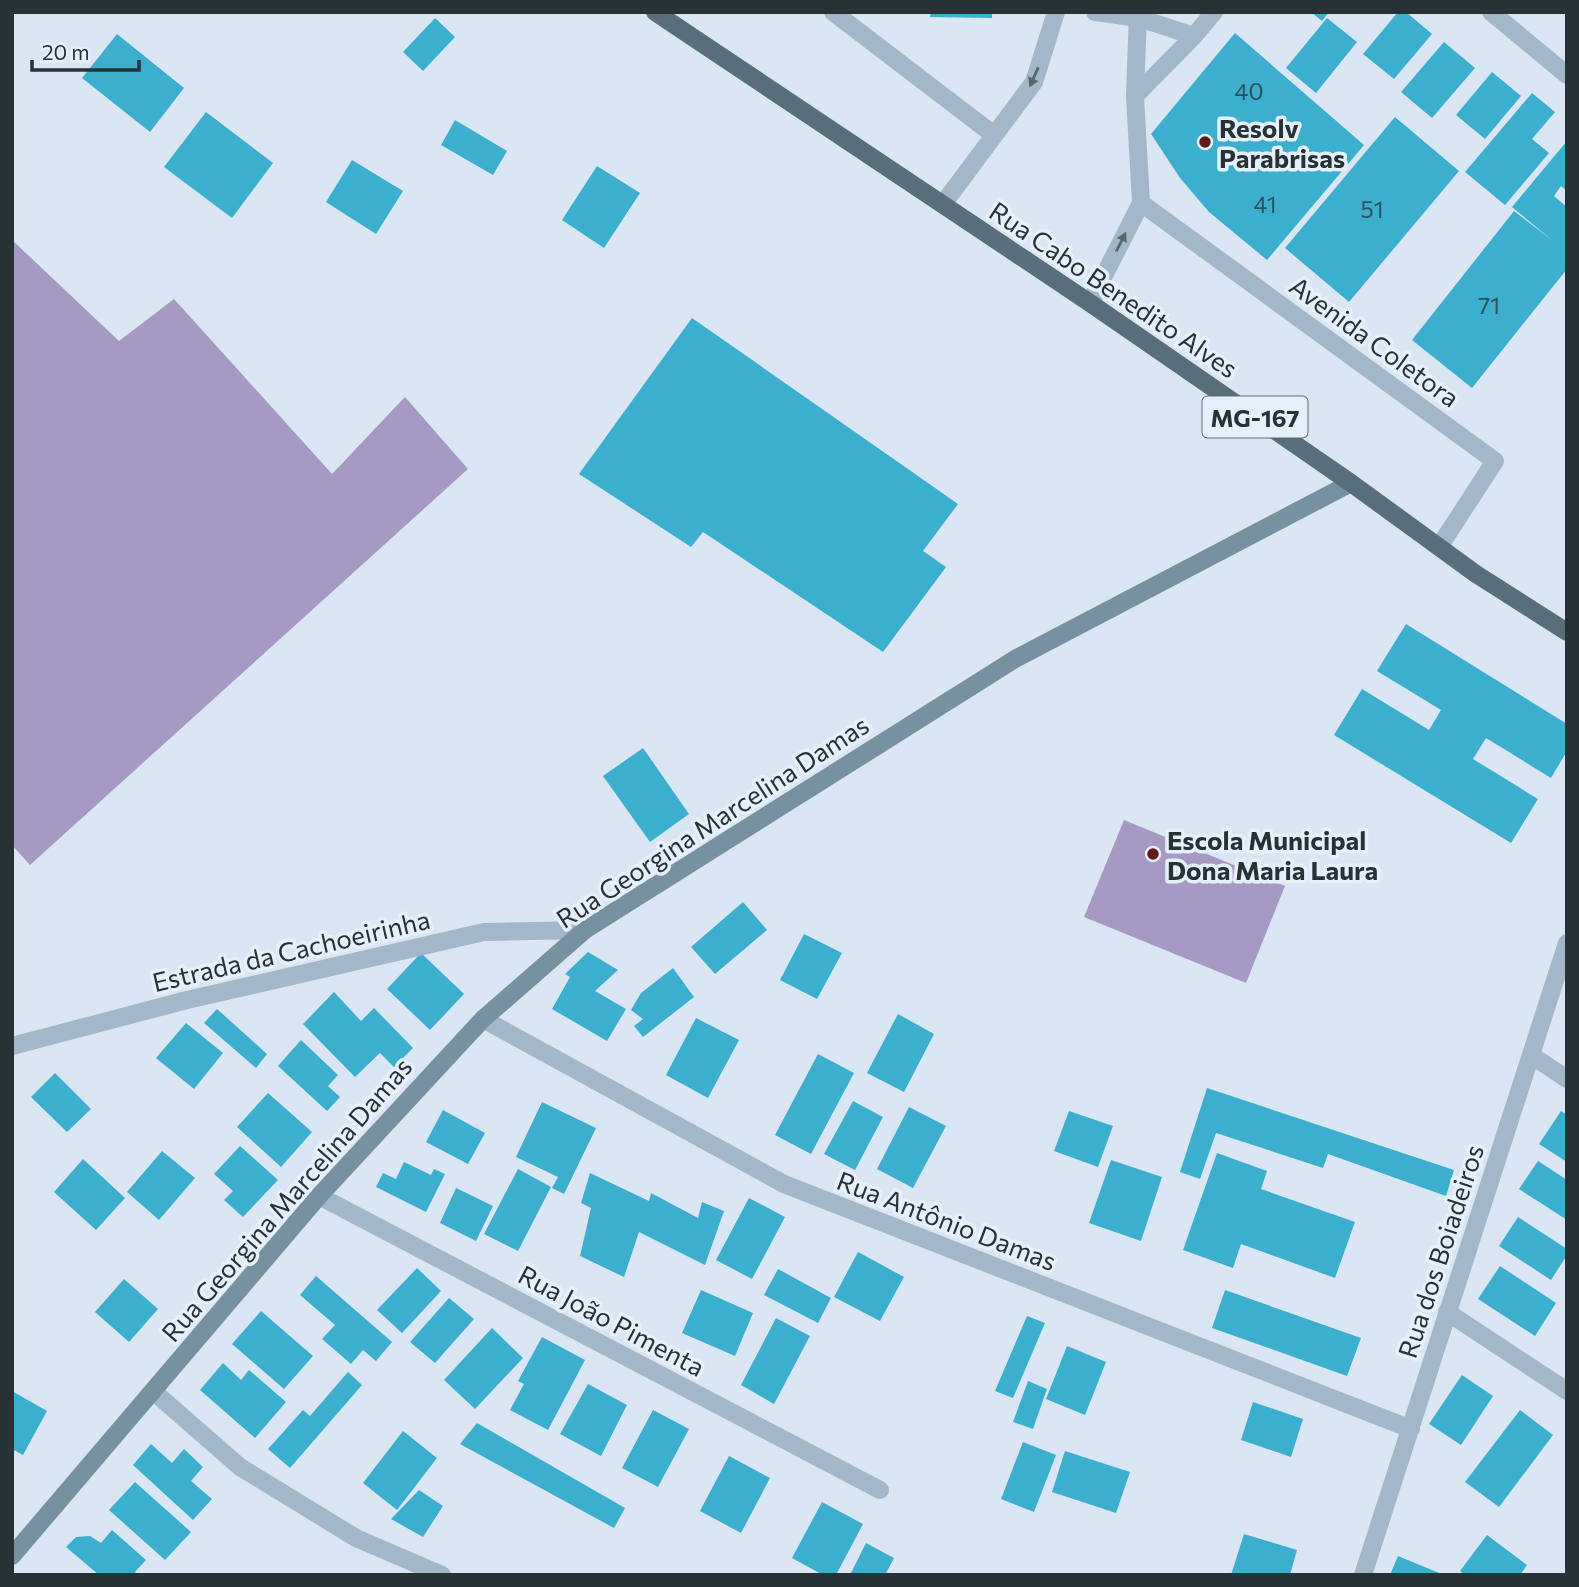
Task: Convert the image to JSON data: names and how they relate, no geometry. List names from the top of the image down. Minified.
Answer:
{"streets":{"main road":["Rua Cabo Benedito Alves","MG-167"],"street":["Avenida Coletora","Rua Georgina Marcelina Damas","Estrada da Cachoeirinha","Rua Antônio Damas","Rua dos Boiadeiros","Rua João Pimenta"]},"crossings":[["Rua Cabo Benedito Alves","Avenida Coletora"],["Rua Cabo Benedito Alves","MG-167"],["Rua Cabo Benedito Alves","Rua Georgina Marcelina Damas"],["Rua Georgina Marcelina Damas","Estrada da Cachoeirinha"],["Rua Georgina Marcelina Damas","Rua Antônio Damas"],["Rua Georgina Marcelina Damas","Rua João Pimenta"],["Rua Antônio Damas","Rua dos Boiadeiros"]],"places":["Resolv Parabrisas","Escola Municipal Dona Maria Laura"],"house_numbers":["40","41","51","71"],"scale_bar":"20 m"}
